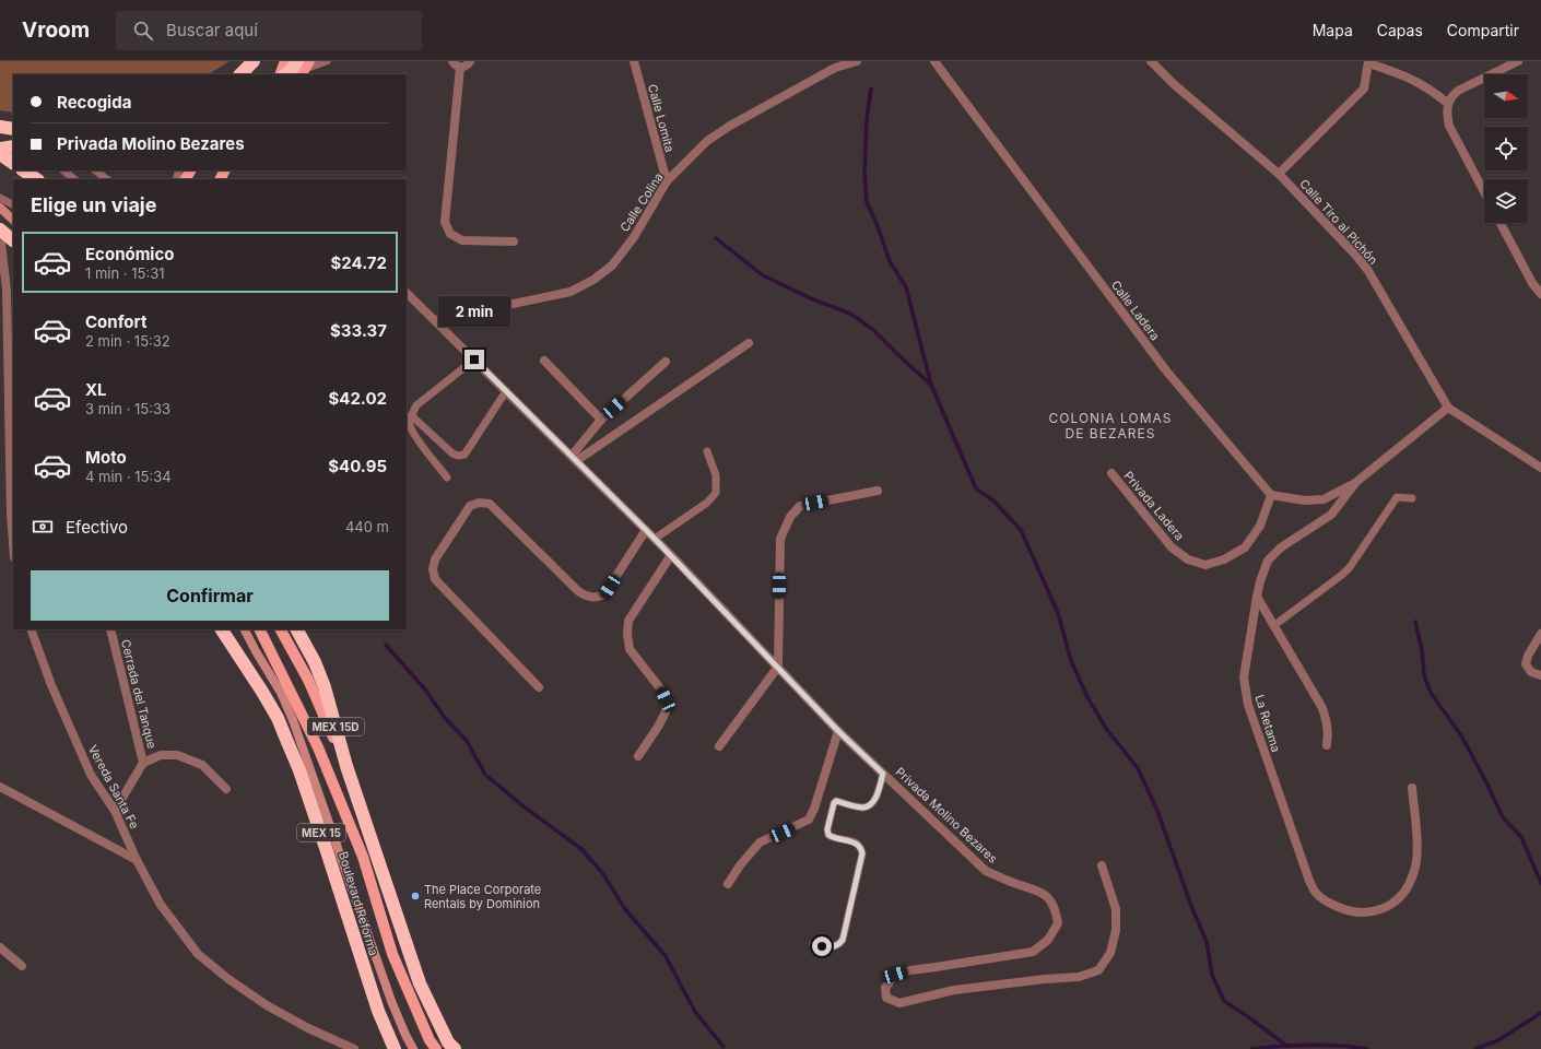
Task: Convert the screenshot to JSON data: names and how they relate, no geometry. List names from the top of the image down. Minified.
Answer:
{"streets":{"highway":["MEX 15D","MEX 15","Boulevard Reforma"],"street":["Calle Lomita","Calle Colina","Calle Tiro al Pichón","Calle Ladera","Privada Ladera","Cerrada del Tanque","La Retama","Vereda Santa Fe","Privada Molino Bezares"]},"crossings":[["Calle Lomita","Calle Colina"],["Calle Colina","Privada Molino Bezares"],["Calle Tiro al Pichón","La Retama"],["Calle Ladera","Privada Ladera"],["Cerrada del Tanque","Vereda Santa Fe"]],"districts":["COLONIA LOMAS DE BEZARES"],"places":["The Place Corporate Rentals by Dominion"],"north":"right","page":{"header":"Vroom","search":"Buscar aquí","nav":["Mapa","Capas","Compartir"],"banner":["Recogida","Privada Molino Bezares"],"heading":"Elige un viaje","list":[{"name":"Económico","note":"1 min · 15:31","value":"$24.72"},{"name":"Confort","note":"2 min · 15:32","value":"$33.37"},{"name":"XL","note":"3 min · 15:33","value":"$42.02"},{"name":"Moto","note":"4 min · 15:34","value":"$40.95"}],"bubble":"2 min","pay":["Efectivo","440 m"],"buttons":"Confirmar"}}
